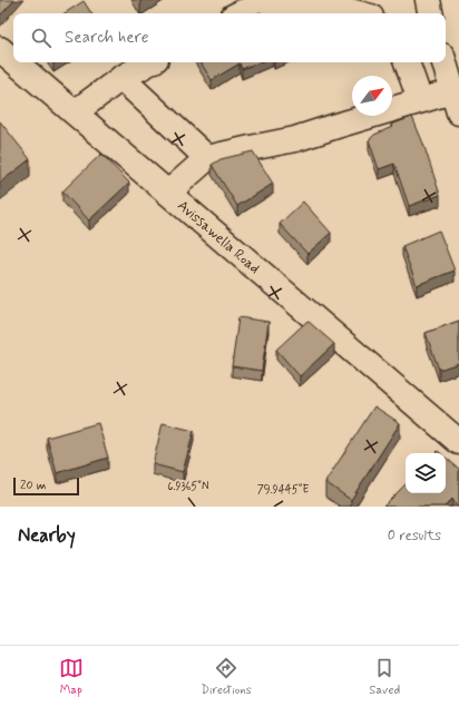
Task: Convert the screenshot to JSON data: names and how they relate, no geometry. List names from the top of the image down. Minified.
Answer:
{"streets":{"main road":["Avissawella Road"]},"scale_bar":"20 m","north":"top right","page":{"search":"Search here","scale":"20 m","heading":["Nearby","0 results"],"nav":["Map","Directions","Saved"]},"coordinates":["6.9365°N","79.9445°E"]}
